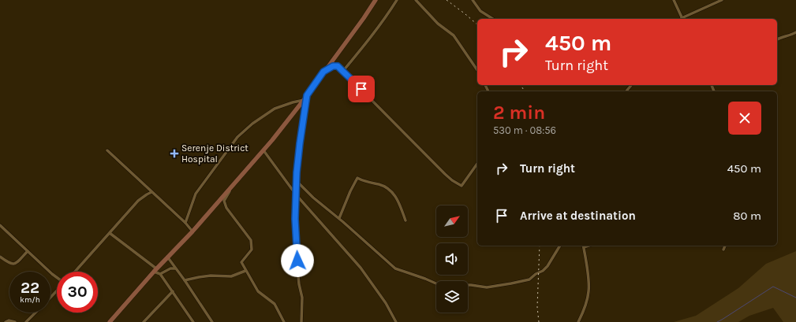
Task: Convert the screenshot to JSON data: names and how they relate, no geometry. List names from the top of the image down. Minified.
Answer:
{"places":{"health":["Serenje District Hospital"]},"north":"top right","page":{"turn":["450 m","Turn right"],"heading":["2 min","530 m · 08:56"],"list":[{"name":"Turn right","value":"450 m"},{"name":"Arrive at destination","value":"80 m"}],"speed":"22 km/h","limit":"30"}}
